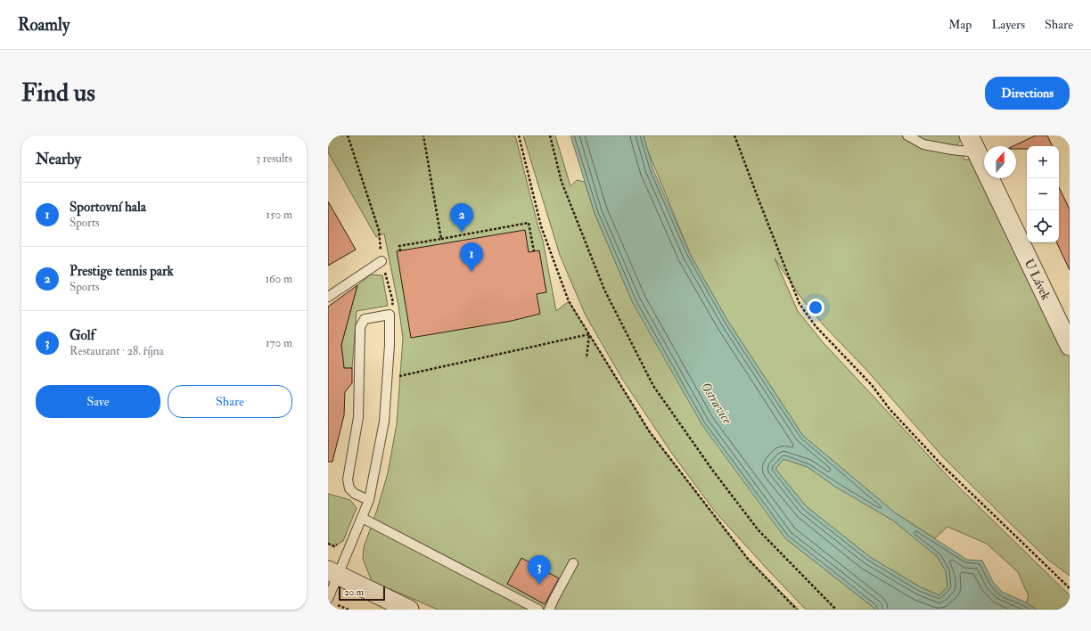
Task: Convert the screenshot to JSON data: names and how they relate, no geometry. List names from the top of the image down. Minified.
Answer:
{"streets":{"street":["U Lávek"]},"water":["Ostravice"],"scale_bar":"20 m","north":"top","page":{"header":"Roamly","nav":["Map","Layers","Share"],"buttons":["Directions",["Save","Share"]],"title":"Find us","heading":["Nearby","3 results"],"map_buttons":["+","−"],"list":[{"mark":"1","name":"Sportovní hala","note":"Sports","value":"150 m"},{"mark":"2","name":"Prestige tennis park","note":"Sports","value":"160 m"},{"mark":"3","name":"Golf","note":"Restaurant · 28. října","value":"170 m"}],"pins":["2","1","3"],"scale":"20 m"}}
